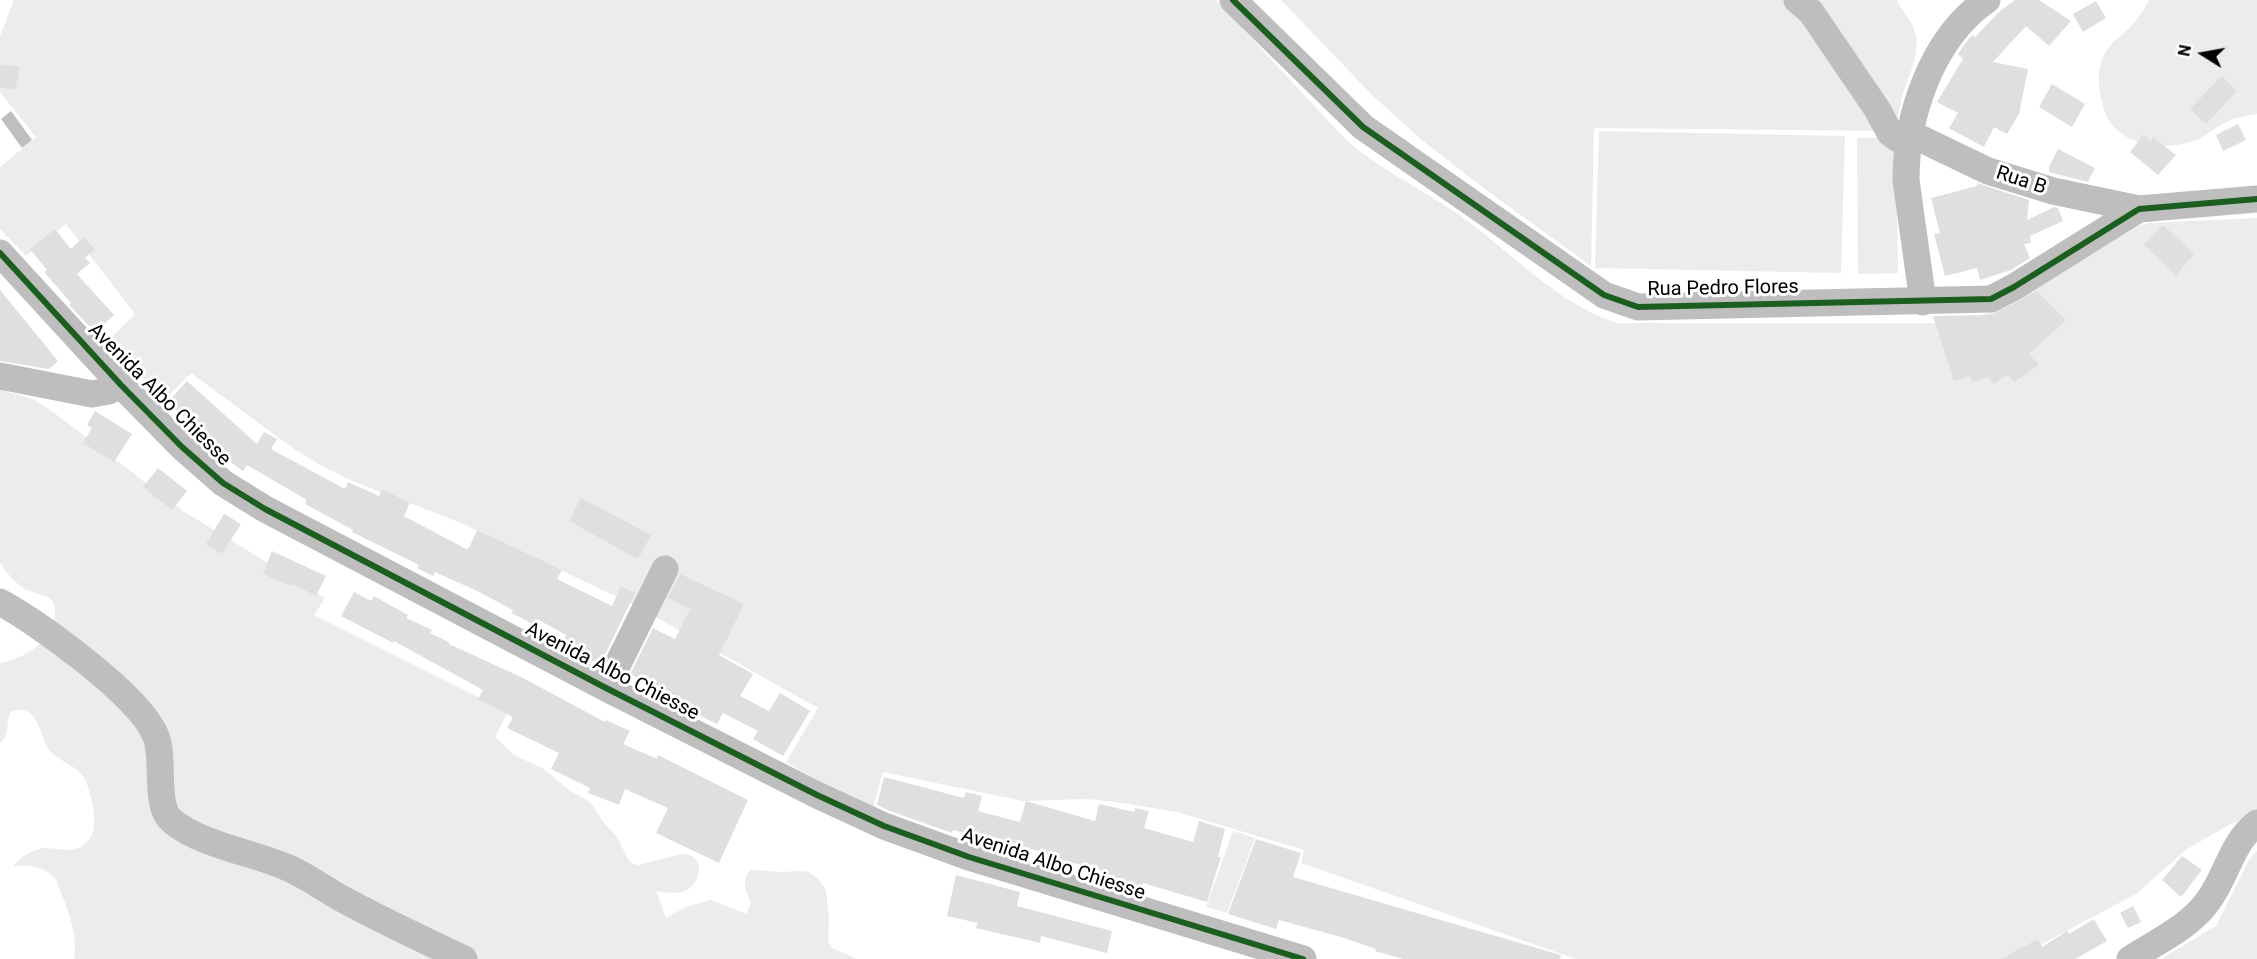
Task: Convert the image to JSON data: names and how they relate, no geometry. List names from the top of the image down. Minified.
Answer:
{"streets":{"street":["Rua B","Rua Pedro Flores","Avenida Albo Chiesse"]},"crossings":[["Rua B","Rua Pedro Flores"]],"north":"left"}
